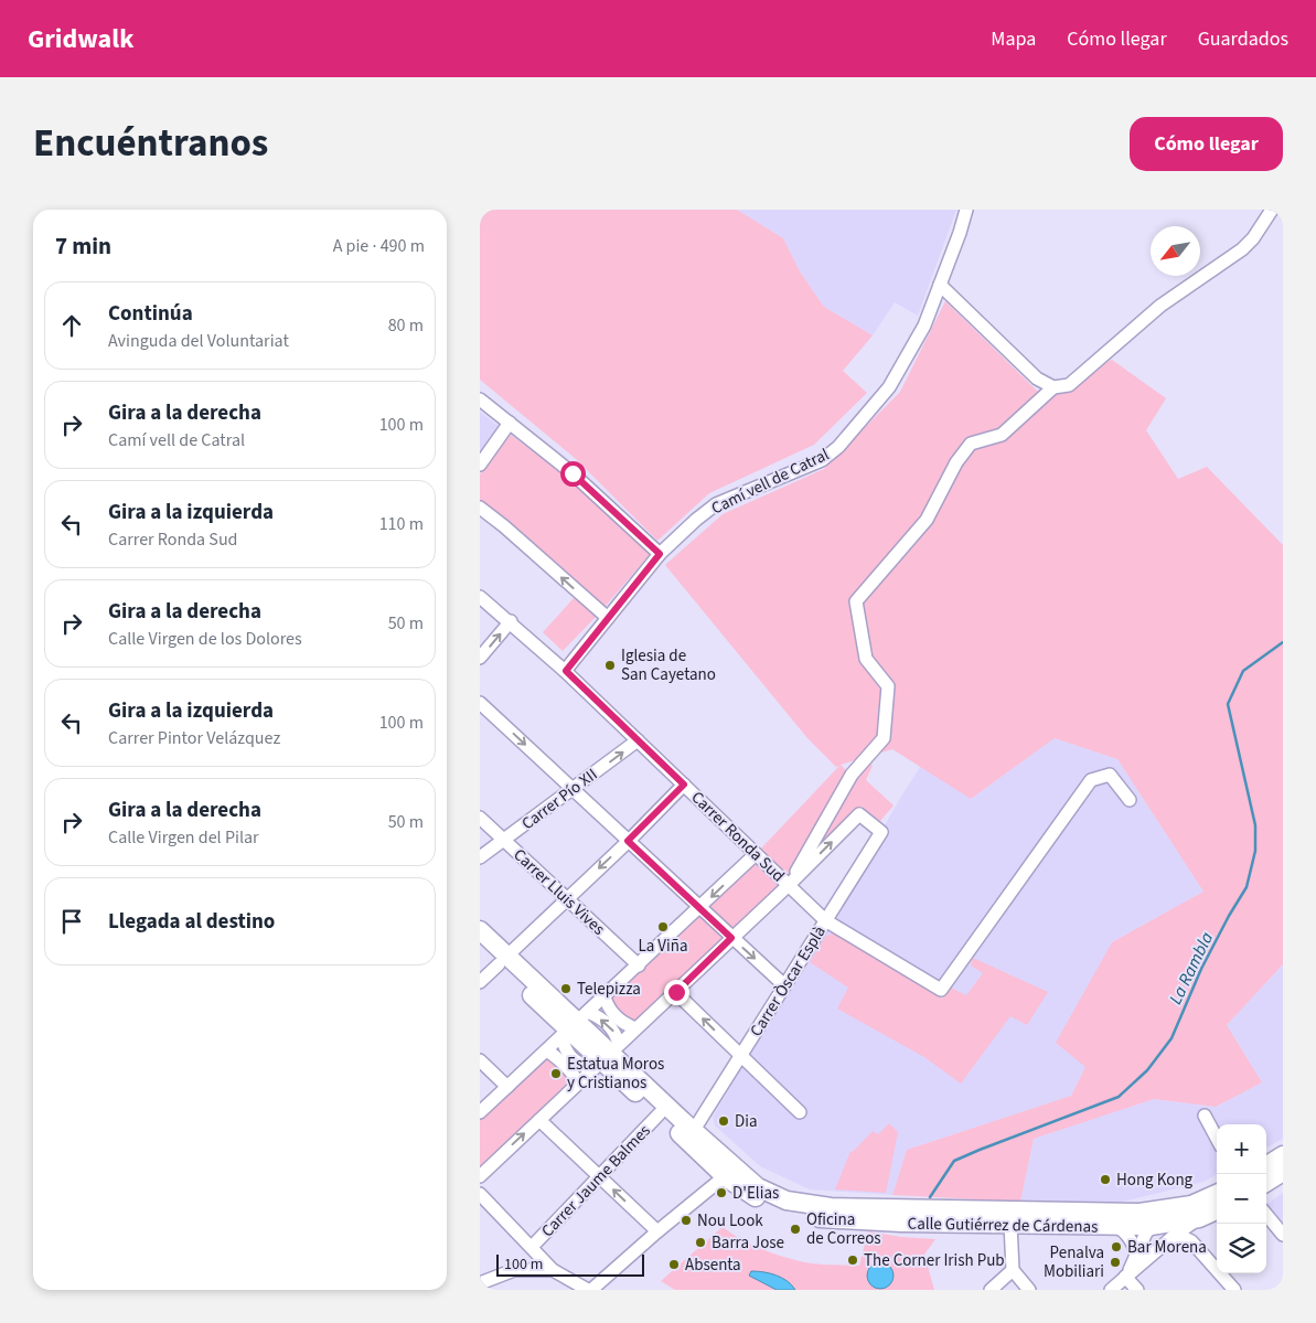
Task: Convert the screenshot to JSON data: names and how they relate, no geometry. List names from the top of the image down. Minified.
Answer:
{"streets":{"highway":["Calle Gutiérrez de Cárdenas"],"street":["Camí vell de Catral","Carrer Pío XII","Carrer Ronda Sud","Carrer Lluis Vives","Carrer Òscar Esplà","Carrer Jaume Balmes"]},"crossings":[["Camí vell de Catral","Carrer Ronda Sud"],["Carrer Pío XII","Carrer Ronda Sud"],["Carrer Pío XII","Carrer Lluis Vives"],["Carrer Ronda Sud","Carrer Òscar Esplà"]],"water":["La Rambla"],"places":["Iglesia de San Cayetano","La Viña","Telepizza","Estatua Moros y Cristianos","Dia","Hong Kong","D'Elias","Nou Look","Oficina de Correos","Barra Jose","Bar Morena","The Corner Irish Pub","Penalva Mobiliari","Absenta"],"scale_bar":"100 m","north":"bottom left","page":{"header":"Gridwalk","nav":["Mapa","Cómo llegar","Guardados"],"title":"Encuéntranos","buttons":"Cómo llegar","heading":["7 min","A pie · 490 m"],"list":[["Continúa","Avinguda del Voluntariat","80 m"],["Gira a la derecha","Camí vell de Catral","100 m"],["Gira a la izquierda","Carrer Ronda Sud","110 m"],["Gira a la derecha","Calle Virgen de los Dolores","50 m"],["Gira a la izquierda","Carrer Pintor Velázquez","100 m"],["Gira a la derecha","Calle Virgen del Pilar","50 m"],"Llegada al destino"],"map_buttons":["+","−"],"scale":"100 m"}}
